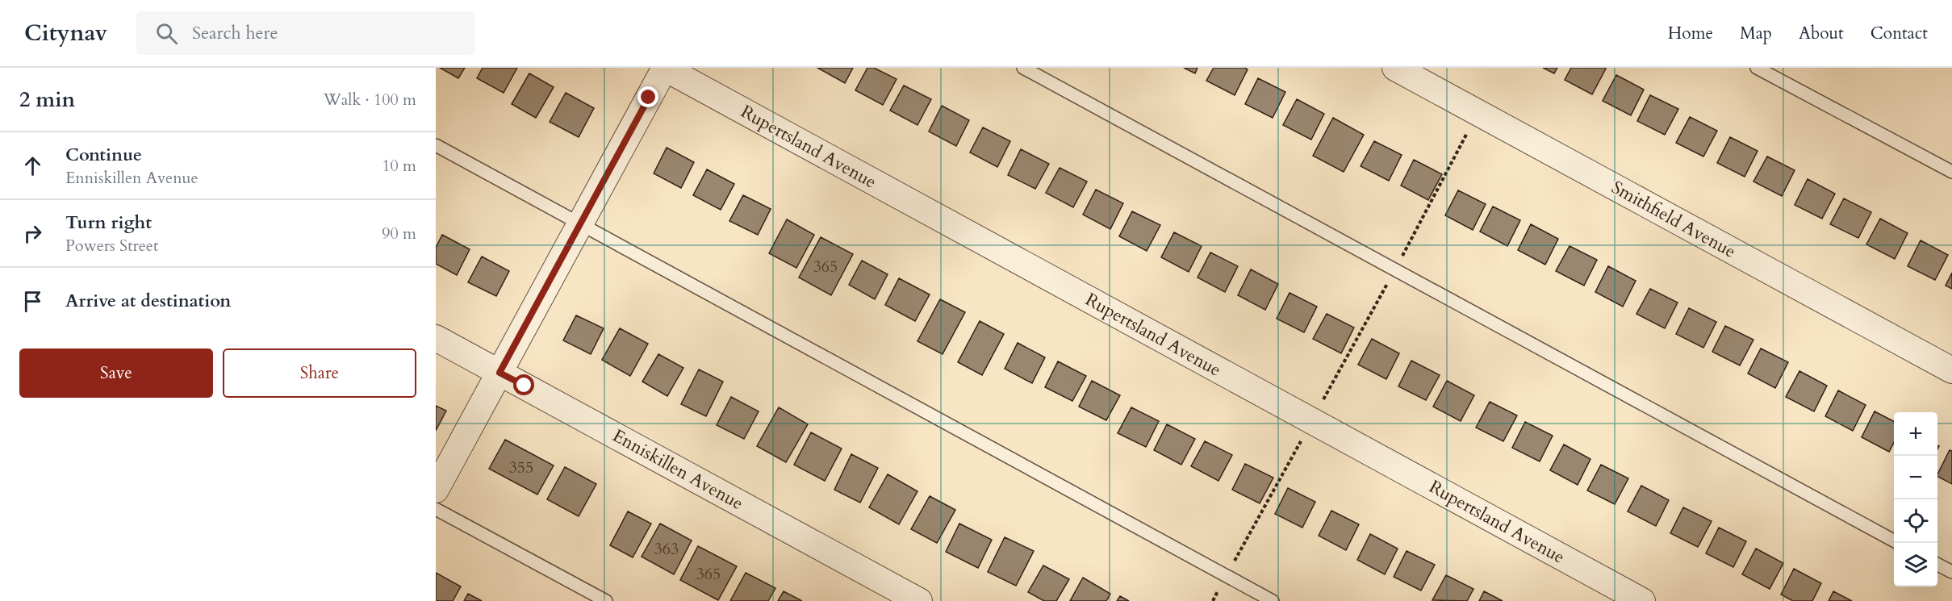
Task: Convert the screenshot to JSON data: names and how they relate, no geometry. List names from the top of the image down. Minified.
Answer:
{"streets":{"street":["Rupertsland Avenue","Smithfield Avenue","Enniskillen Avenue"]},"house_numbers":["365","355","363","365"],"page":{"header":"Citynav","search":"Search here","nav":["Home","Map","About","Contact"],"heading":["2 min","Walk · 100 m"],"list":[["Continue","Enniskillen Avenue","10 m"],["Turn right","Powers Street","90 m"],"Arrive at destination"],"buttons":["Save","Share"],"map_buttons":["+","−"]}}
